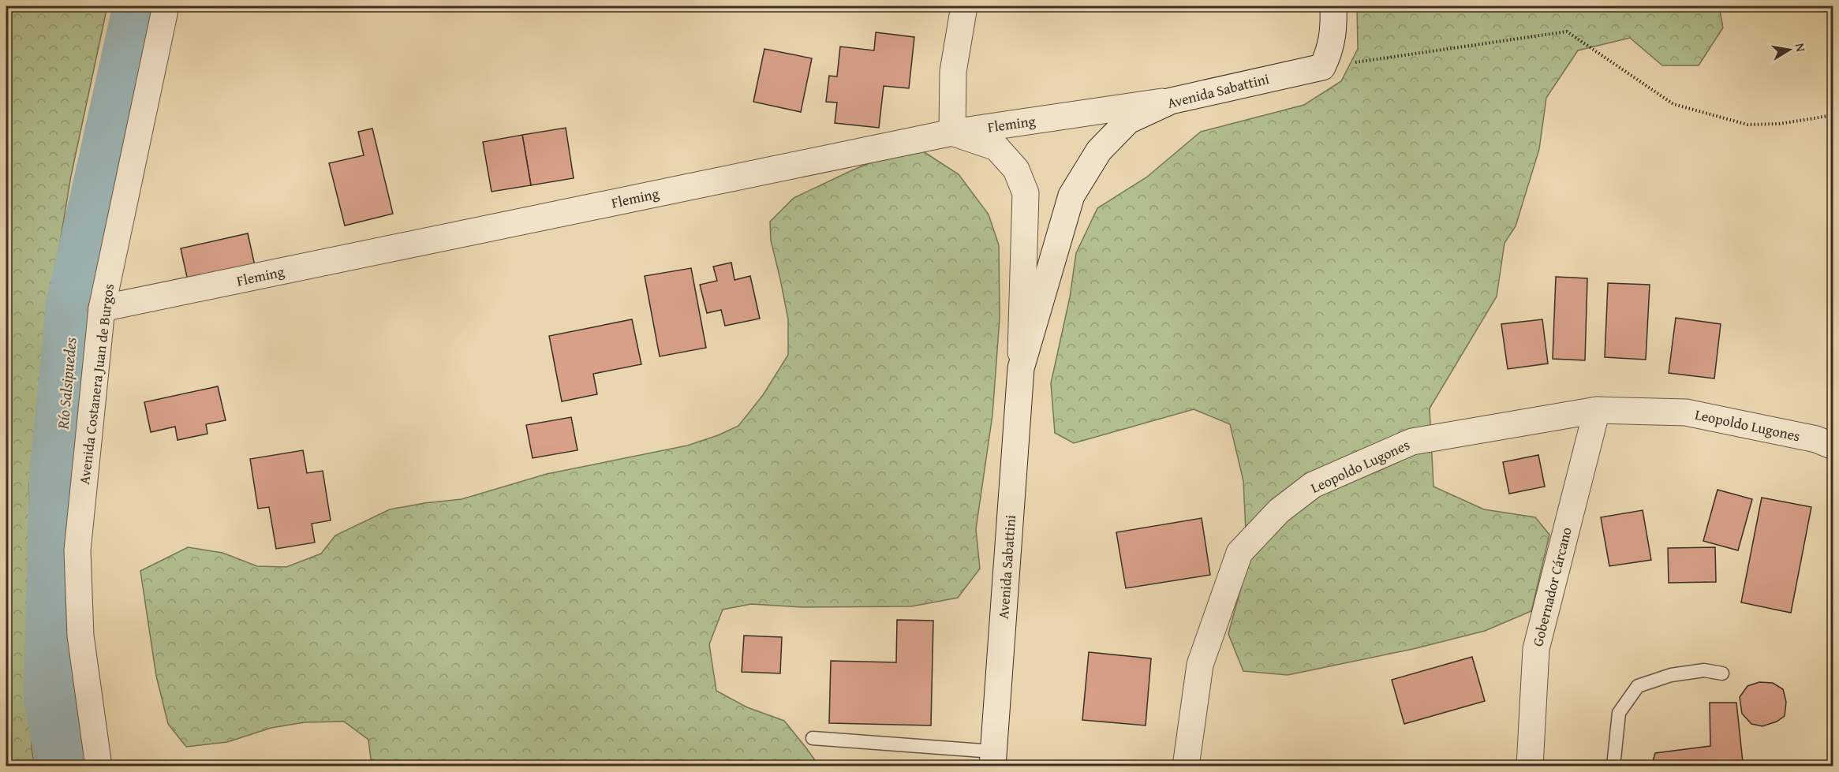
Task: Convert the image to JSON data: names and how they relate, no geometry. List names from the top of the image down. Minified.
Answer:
{"streets":{"street":["Avenida Sabattini","Fleming","Avenida Costanera Juan de Burgos","Leopoldo Lugones","Gobernador Cárcano"]},"crossings":[["Avenida Sabattini","Fleming"],["Fleming","Avenida Costanera Juan de Burgos"],["Leopoldo Lugones","Gobernador Cárcano"]],"water":["Río Salsipuedes"],"north":"right"}
